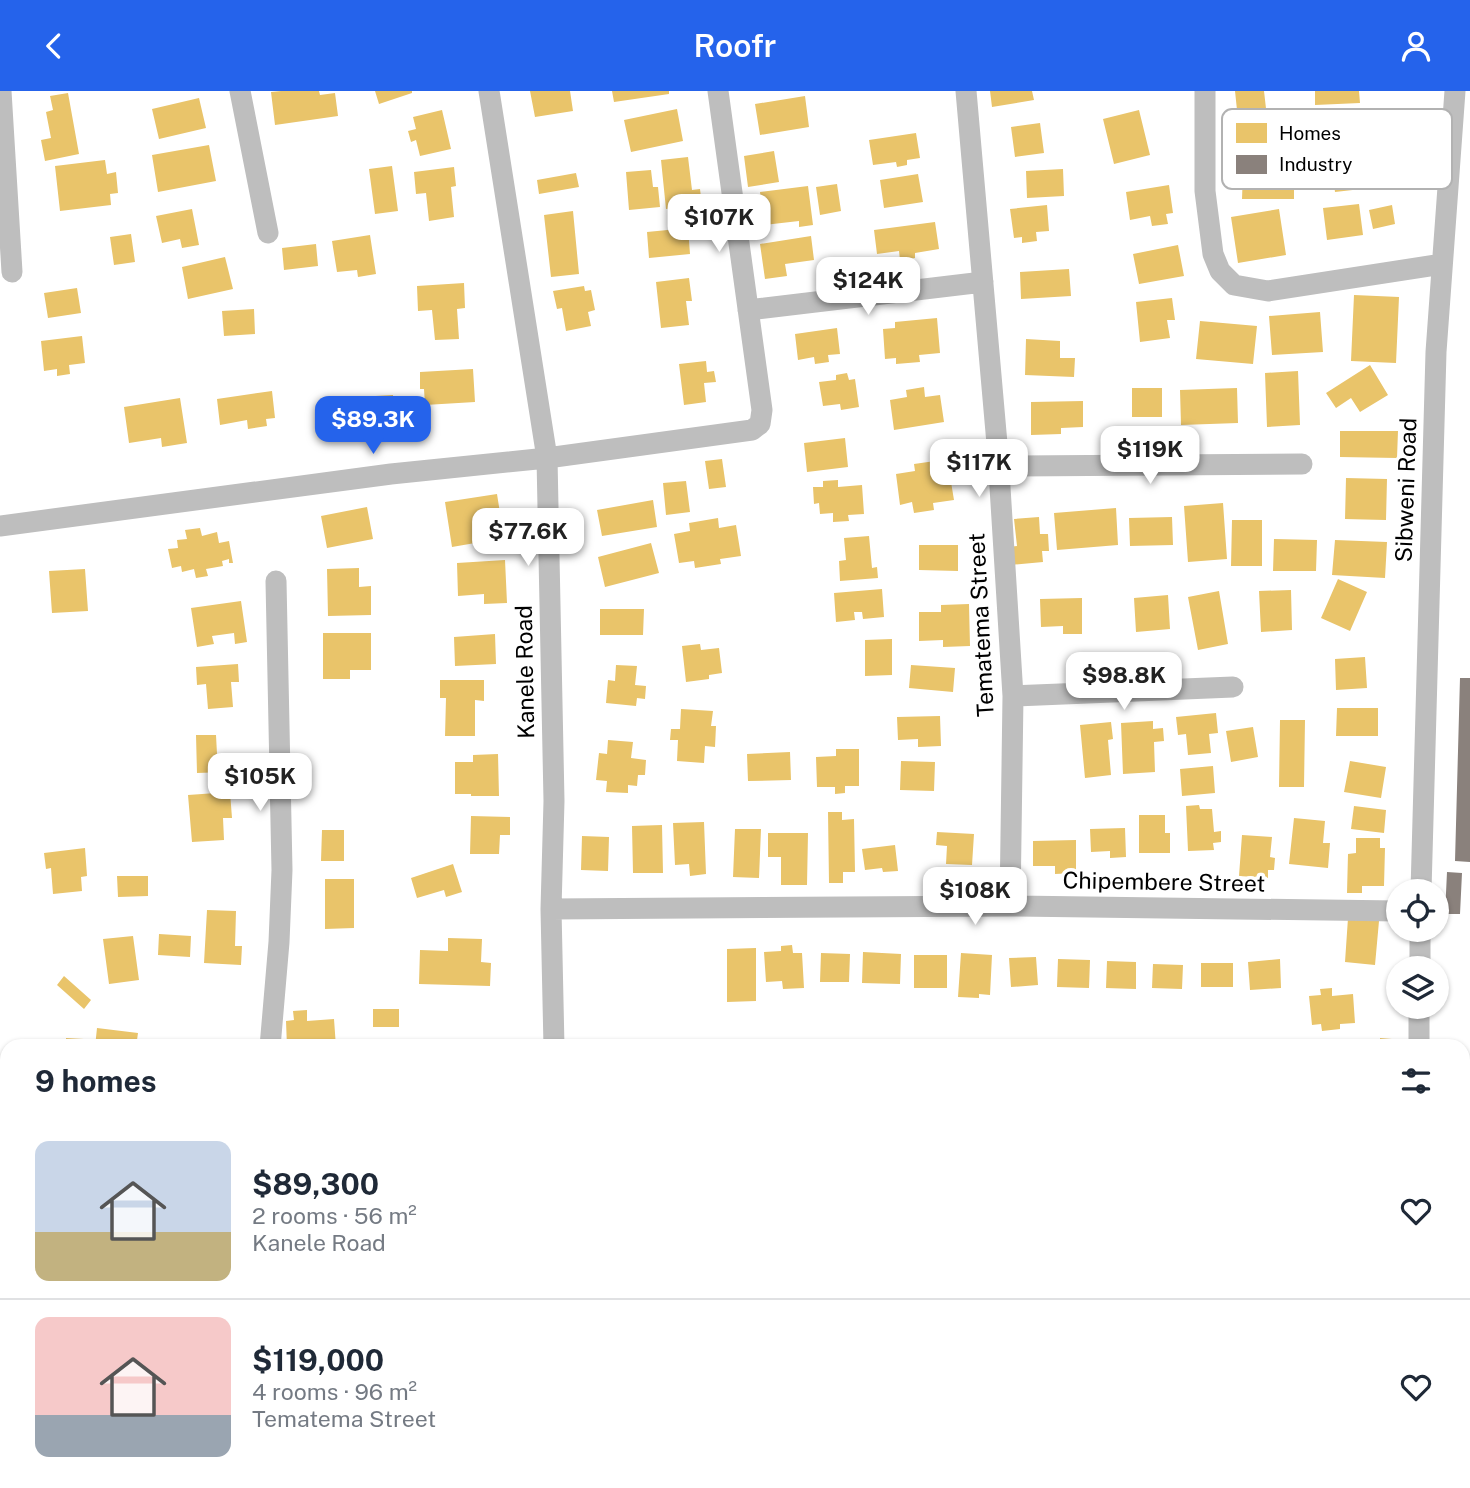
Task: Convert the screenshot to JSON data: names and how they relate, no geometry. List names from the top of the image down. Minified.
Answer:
{"streets":{"street":["Sibweni Road","Tematema Street","Kanele Road","Chipembere Street"]},"crossings":[["Tematema Street","Chipembere Street"],["Kanele Road","Chipembere Street"]],"legend":["Homes","Industry"],"page":{"header":"Roofr","price":["$107K","$124K","$89.3K","$119K","$117K","$77.6K","$98.8K","$105K","$108K"],"heading":"9 homes","list":[{"name":"$89,300","note":"2 rooms · 56 m² · Kanele Road"},{"name":"$119,000","note":"4 rooms · 96 m² · Tematema Street"}]}}
